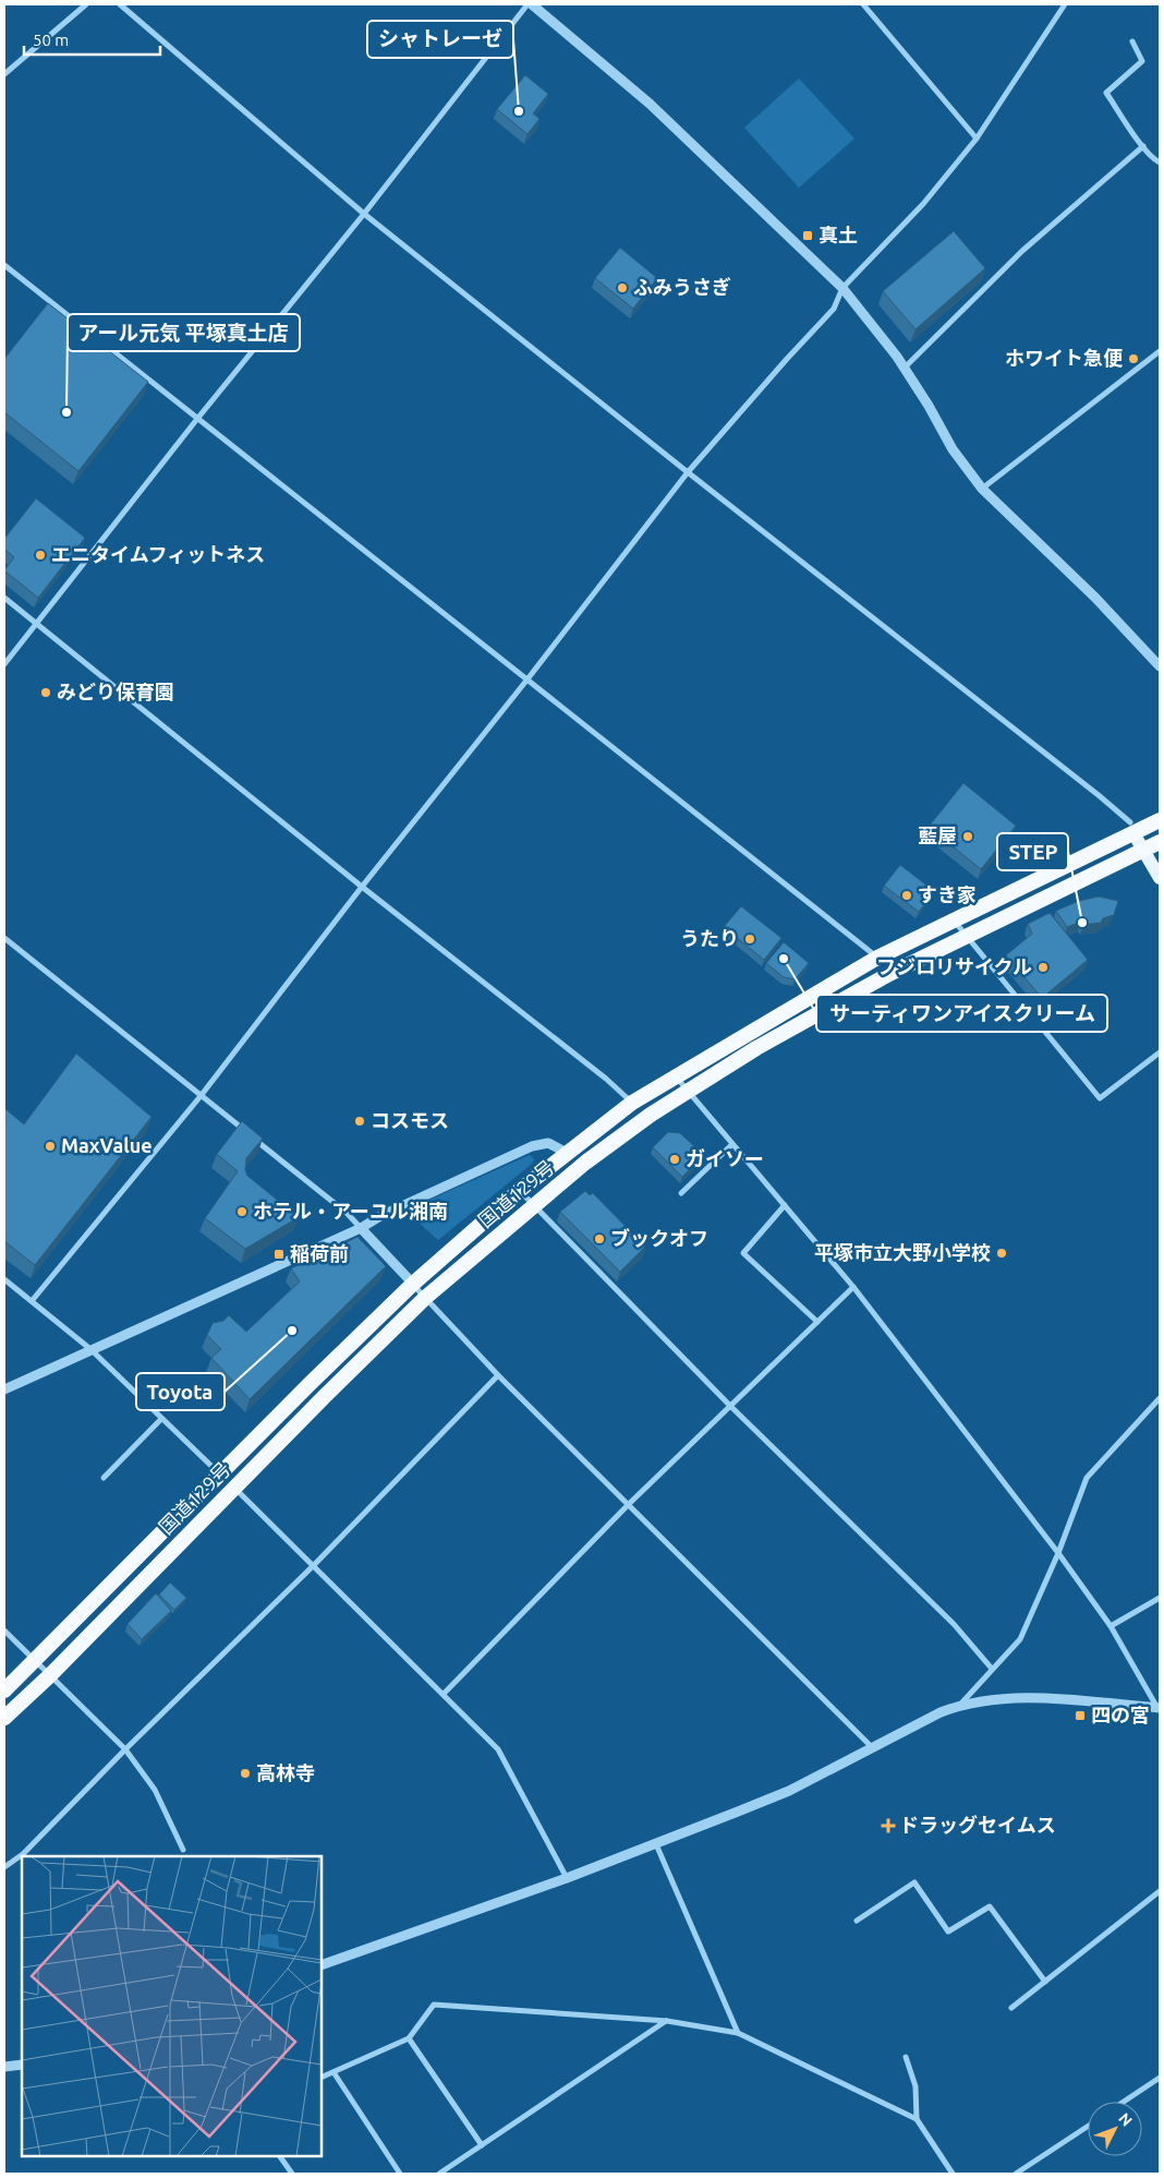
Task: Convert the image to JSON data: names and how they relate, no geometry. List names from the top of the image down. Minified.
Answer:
{"streets":{"highway":["国道129号"]},"places":{"other":["シャトレーゼ","ふみうさぎ","ホワイト急便","アール元気 平塚真土店","エニタイムフィットネス","みどり保育園","藍屋","すき家","STEP","うたり","サーティワンアイスクリーム","フジロリサイクル","コスモス","MaxValue","ガイソー","ホテル・アーユル湘南","ブックオフ","平塚市立大野小学校","Toyota","高林寺"],"transit":["真土","稲荷前","四の宮"],"health":["ドラッグセイムス"]},"scale_bar":"50 m","north":"top right"}
